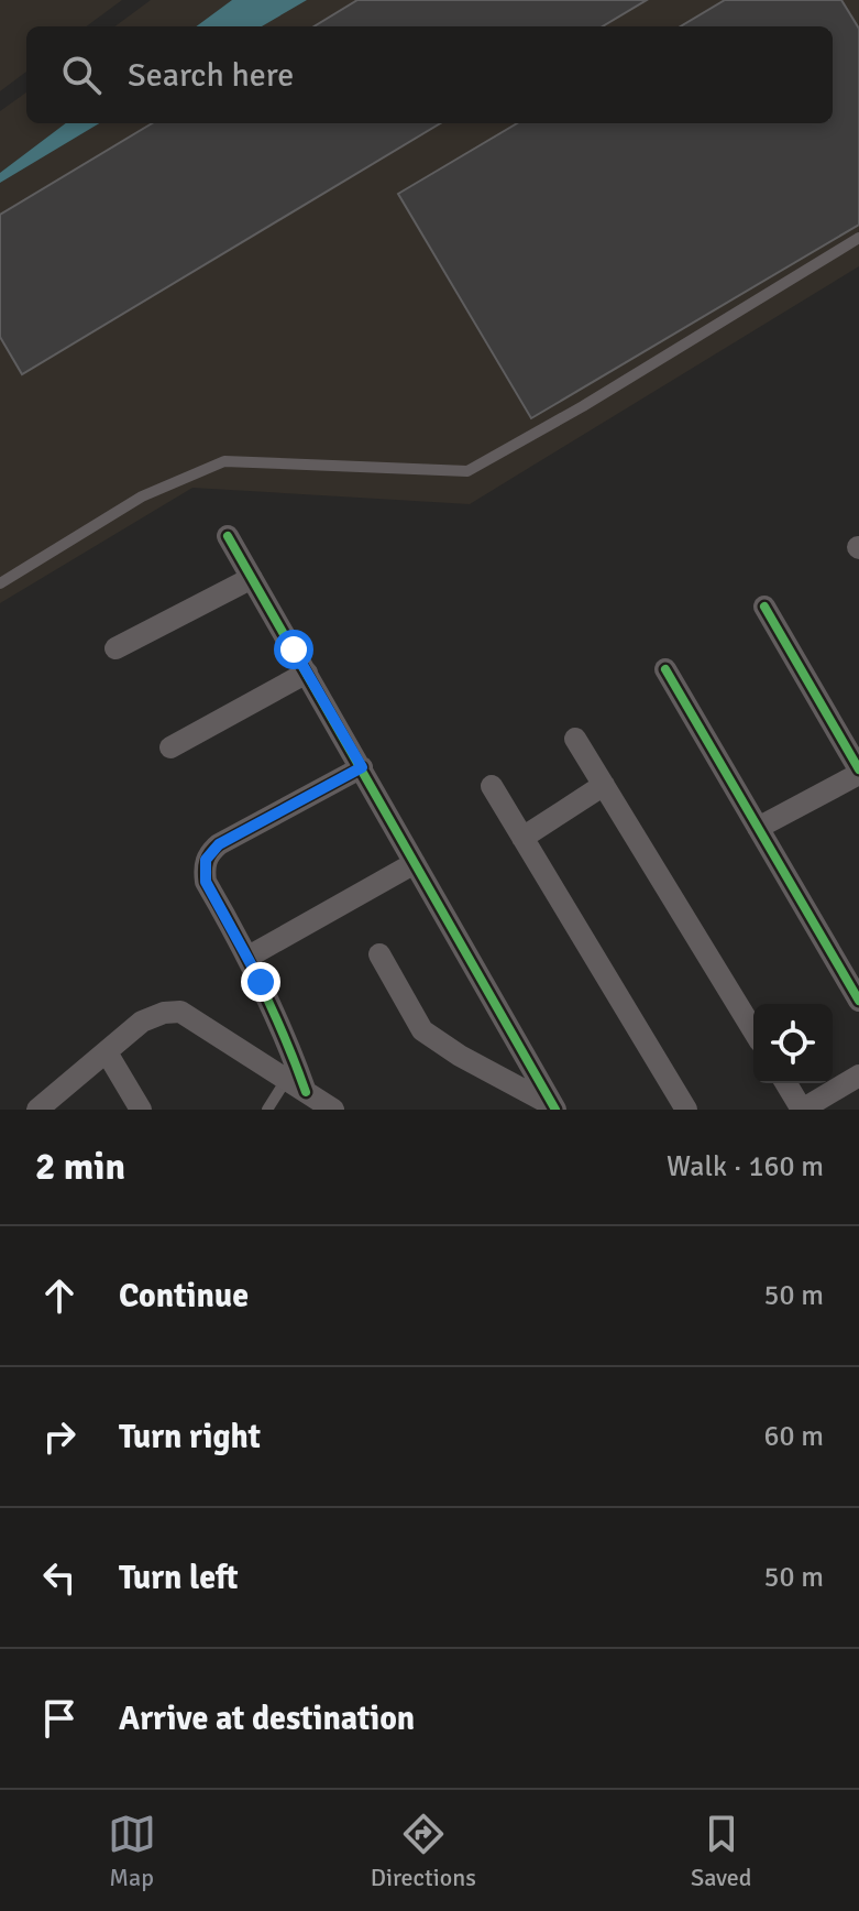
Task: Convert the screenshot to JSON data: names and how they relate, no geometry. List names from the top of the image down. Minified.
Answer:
{"page":{"search":"Search here","heading":["2 min","Walk · 160 m"],"list":[["Continue","50 m"],["Turn right","60 m"],["Turn left","50 m"],"Arrive at destination"],"nav":["Map","Directions","Saved"]}}
